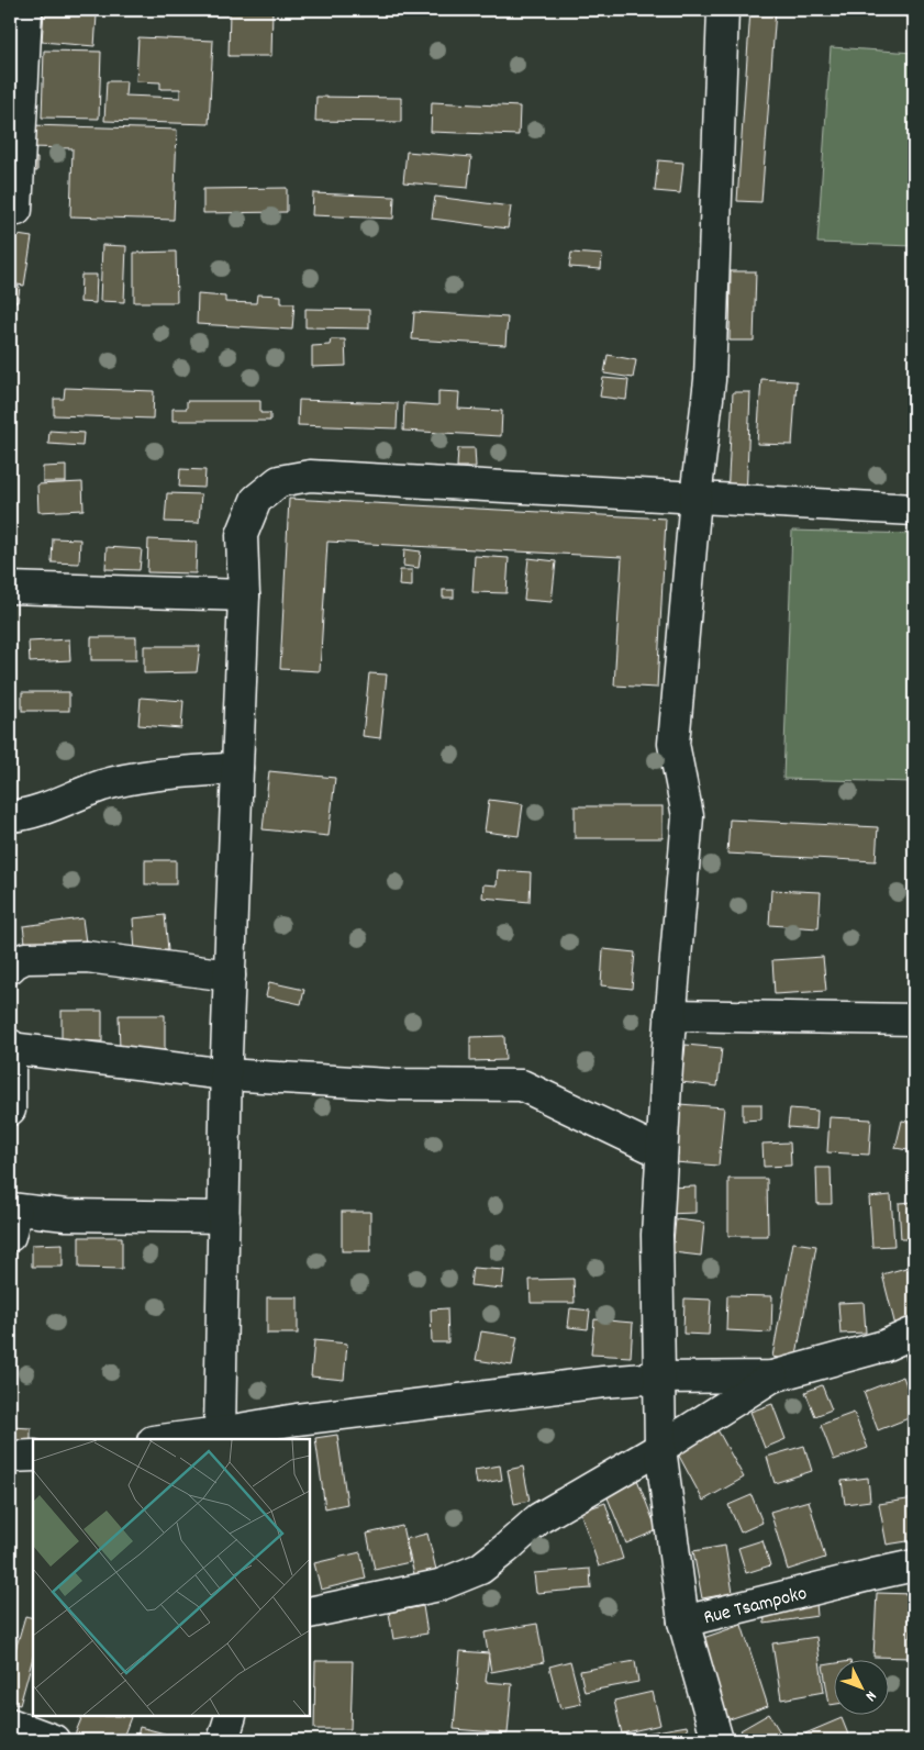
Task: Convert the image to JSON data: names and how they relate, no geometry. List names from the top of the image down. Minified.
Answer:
{"streets":{"street":["Rue Tsampoko"]},"north":"bottom right"}
